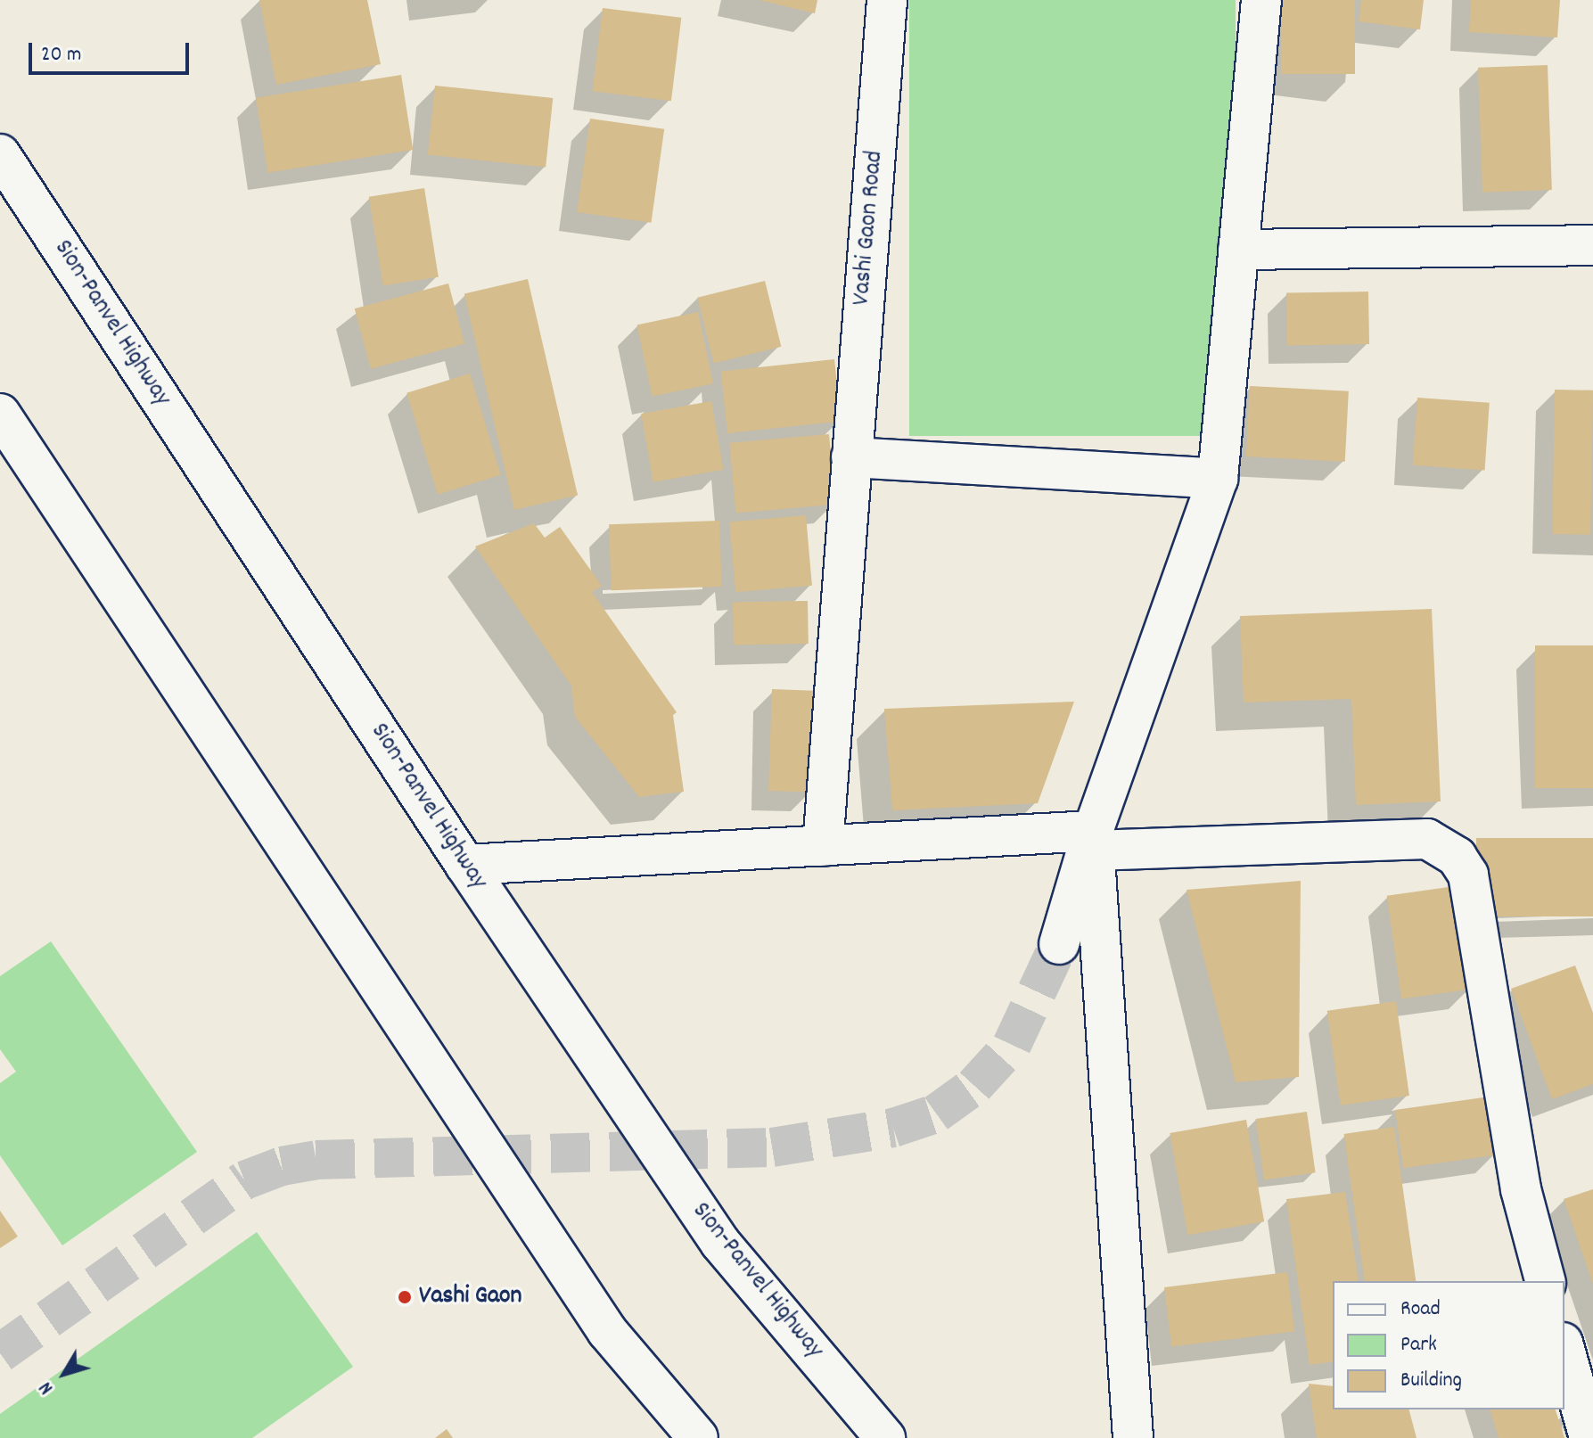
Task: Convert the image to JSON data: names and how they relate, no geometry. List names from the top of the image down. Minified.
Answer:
{"streets":{"main road":["Vashi Gaon Road","Sion-Panvel Highway"]},"places":["Vashi Gaon"],"legend":["Road","Park","Building"],"scale_bar":"20 m","north":"bottom left"}
